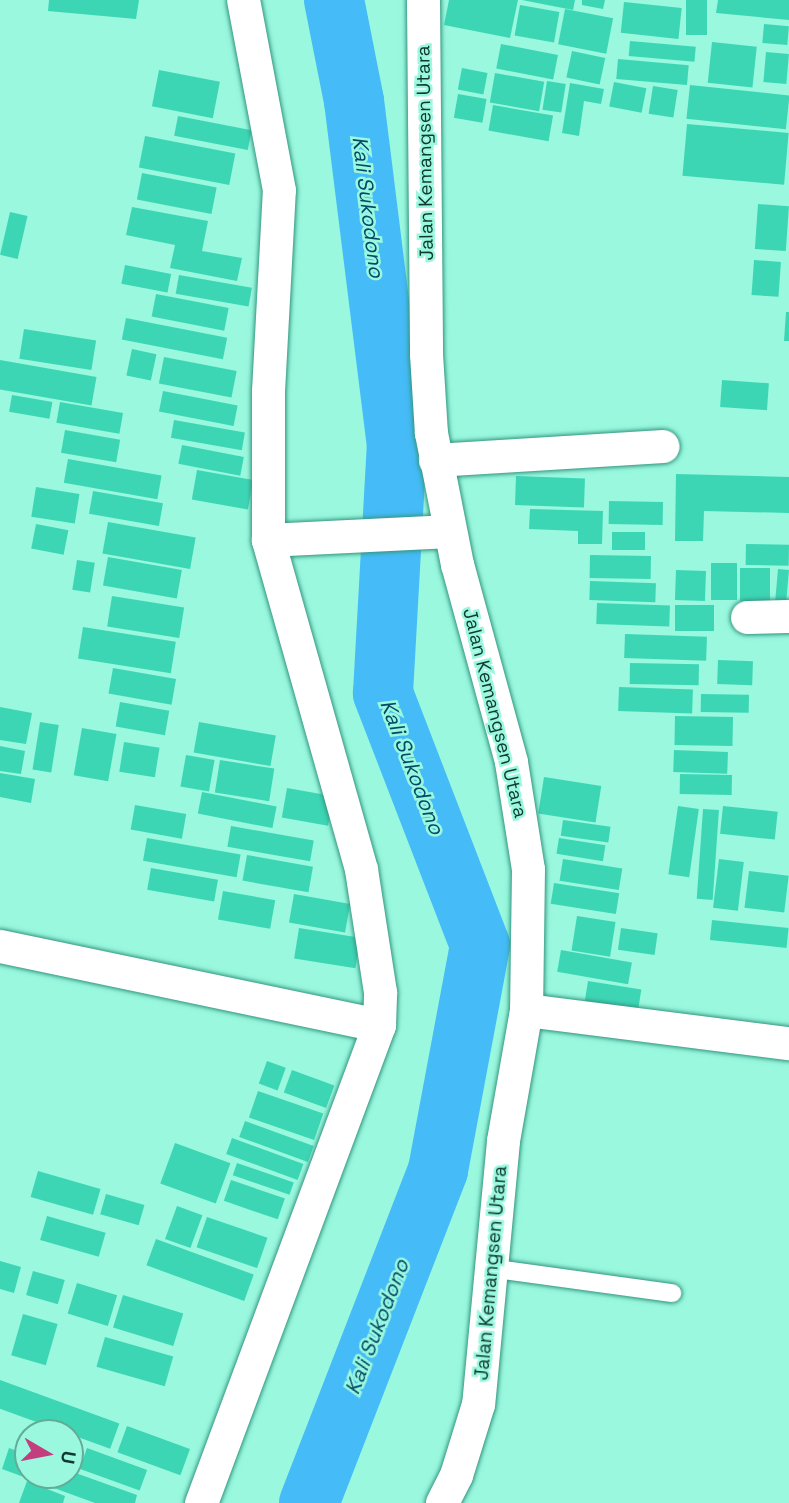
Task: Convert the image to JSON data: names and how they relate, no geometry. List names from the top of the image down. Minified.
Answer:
{"streets":{"street":["Jalan Kemangsen Utara"]},"water":["Kali Sukodono"],"north":"right"}
